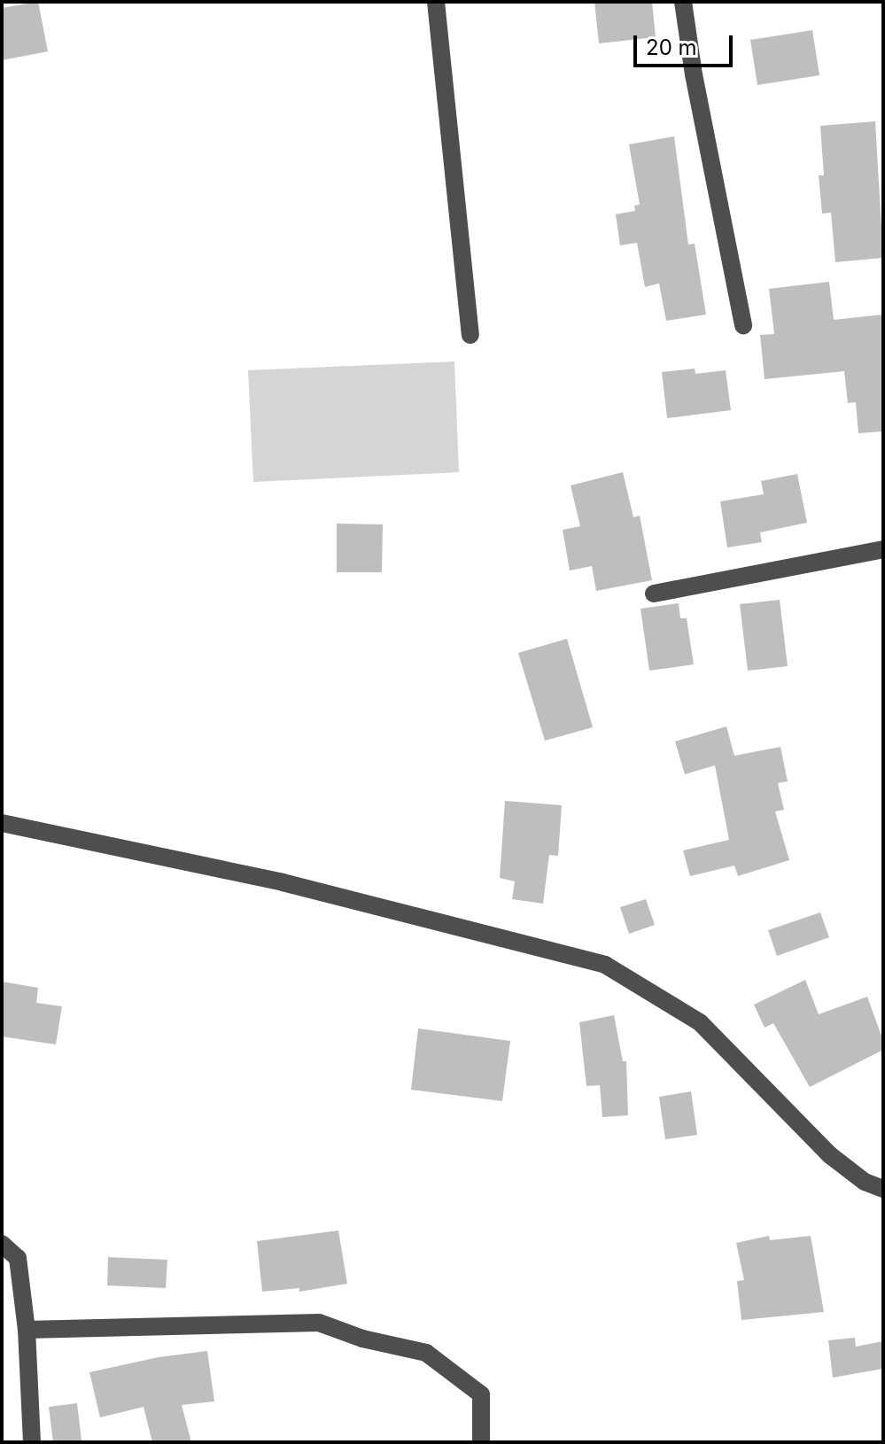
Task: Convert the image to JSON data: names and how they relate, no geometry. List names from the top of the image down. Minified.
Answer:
{"scale_bar":"20 m"}
